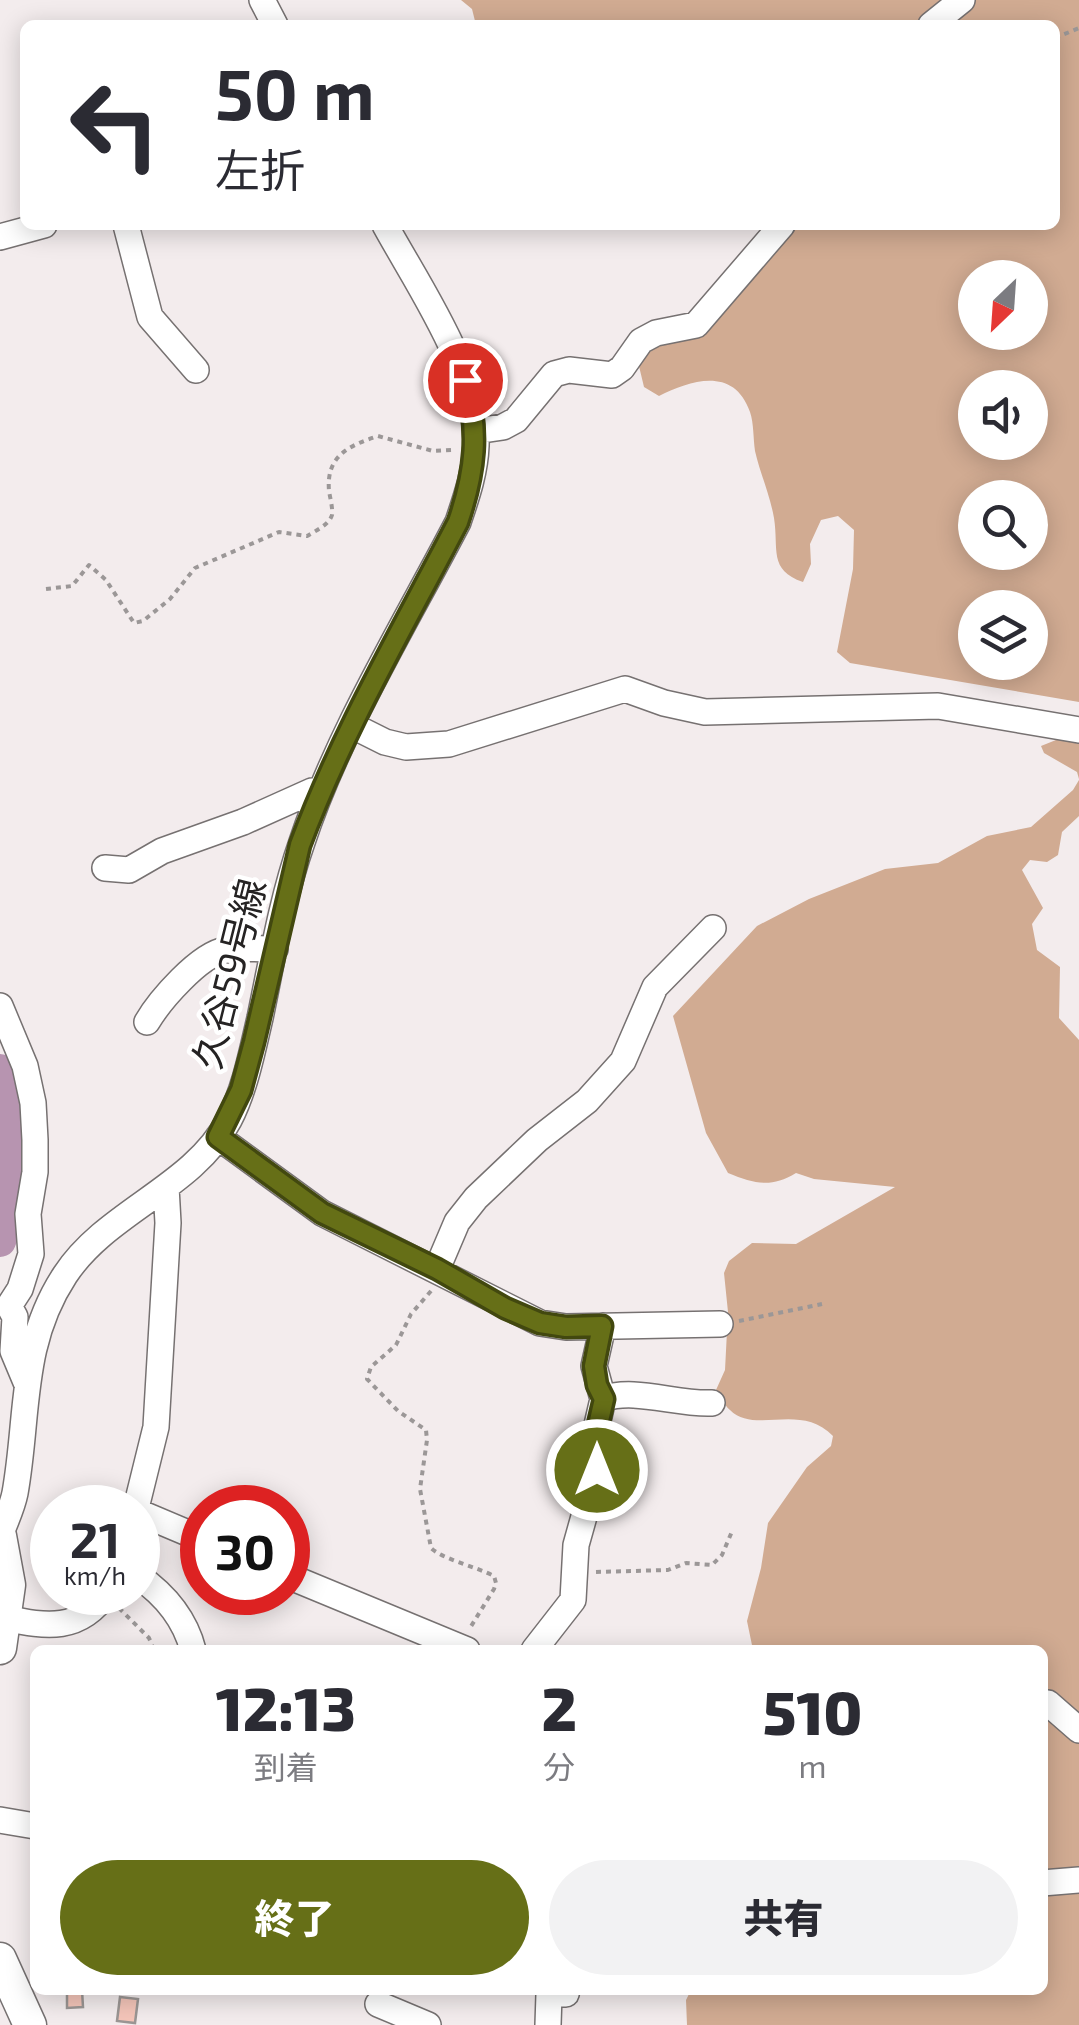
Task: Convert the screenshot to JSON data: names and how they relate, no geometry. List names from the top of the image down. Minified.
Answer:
{"streets":{"street":["久谷59号線"]},"north":"bottom left","page":{"turn":["50 m","左折"],"speed":"21 km/h","limit":"30","eta":["12:13","到着","2","分","510","m"],"buttons":["終了","共有"]}}
